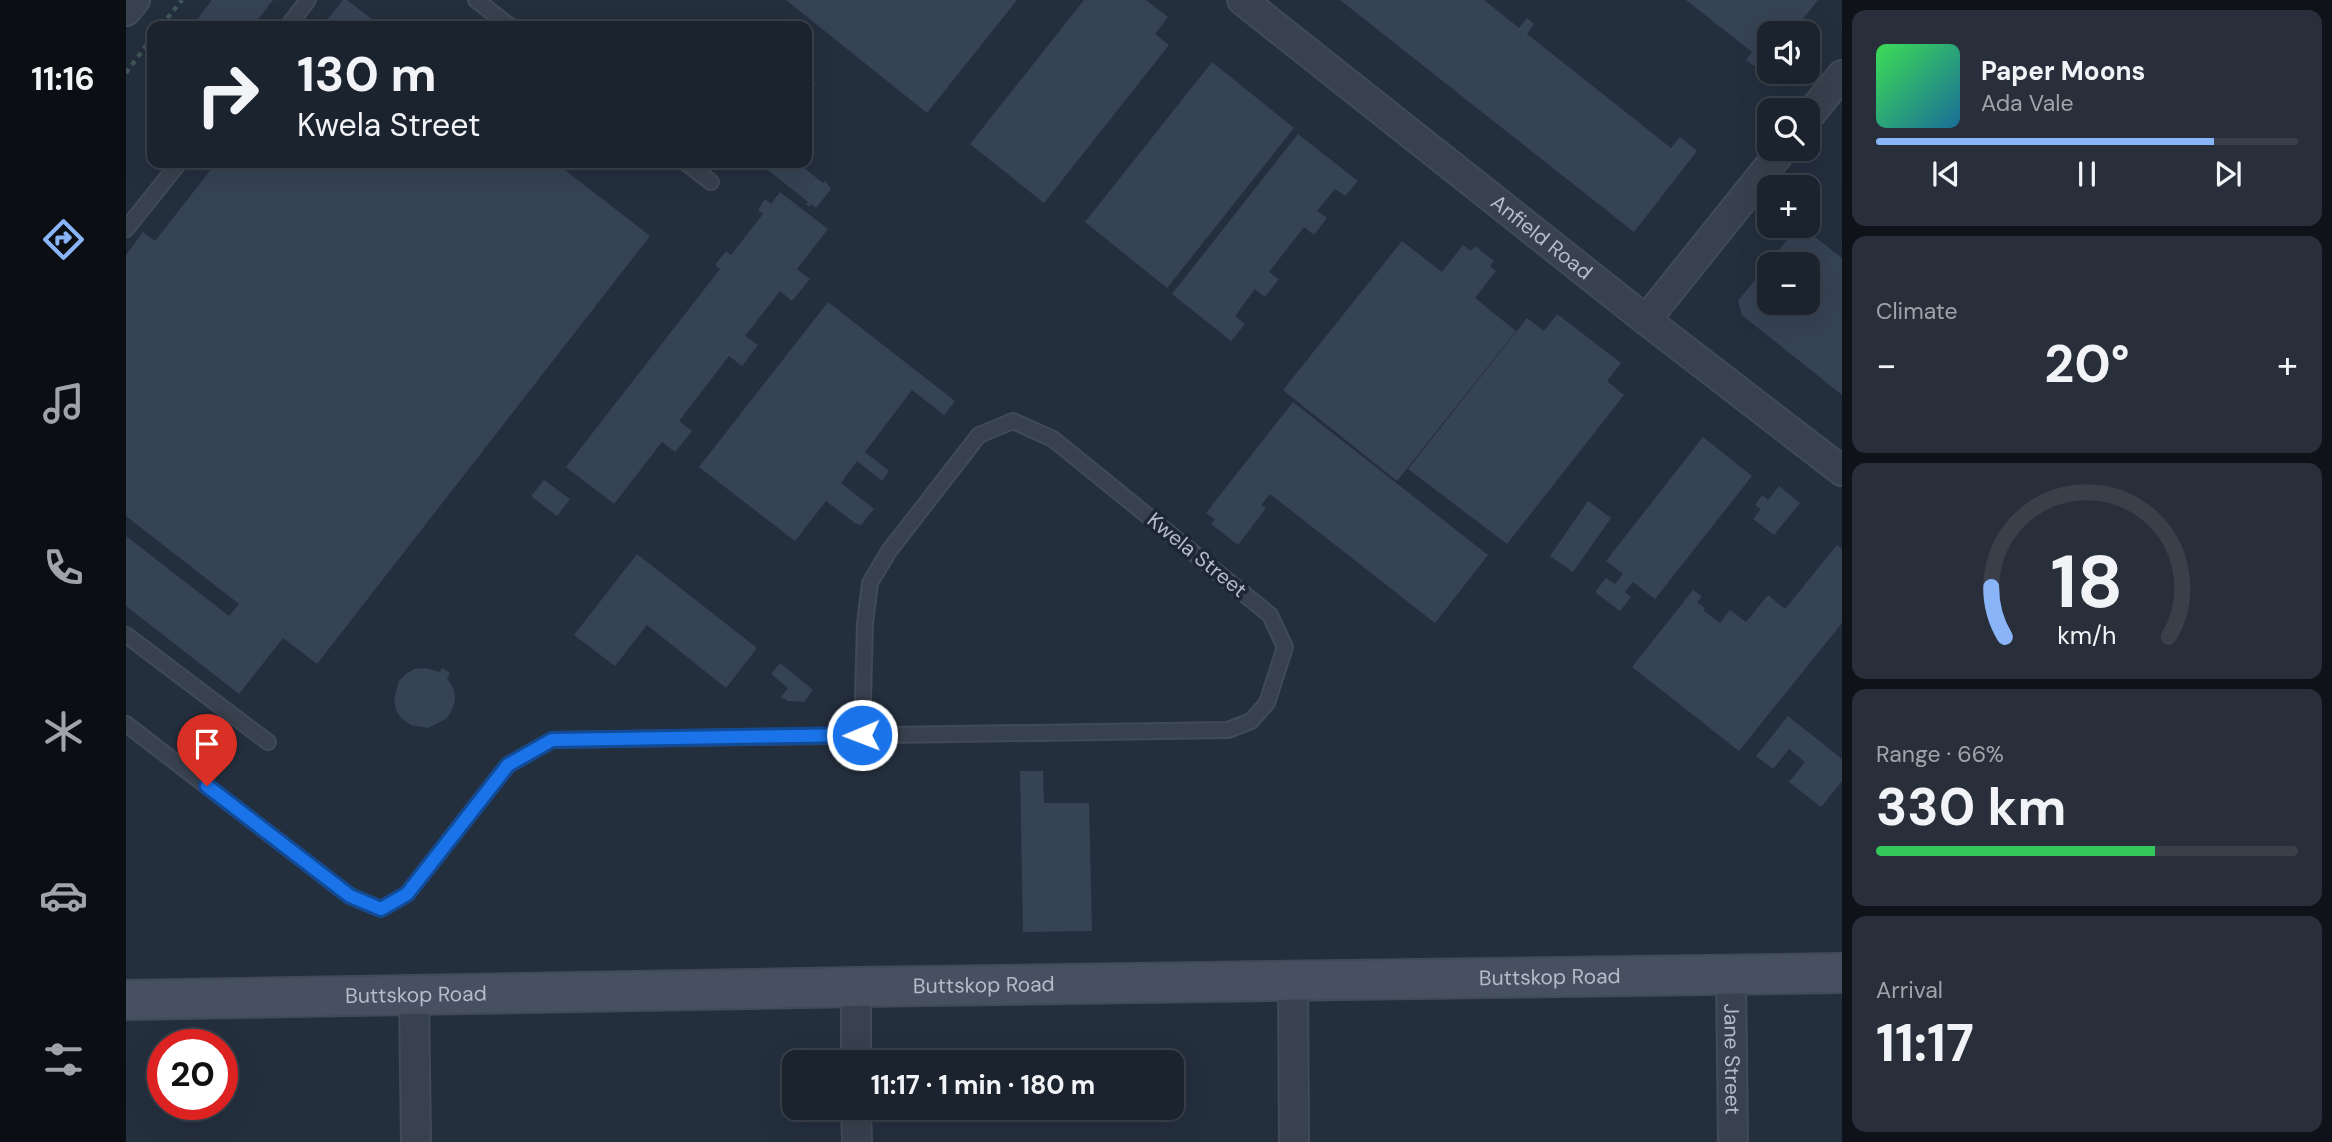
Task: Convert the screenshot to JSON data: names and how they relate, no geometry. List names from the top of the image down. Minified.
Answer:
{"streets":{"street":["Anfield Road","Buttskop Road","Jane Street"],"lane":["Kwela Street"]},"crossings":[["Buttskop Road","Jane Street"]],"page":{"tabs":"11:16","map_buttons":["+","−"],"turn":["130 m","Kwela Street"],"song":["Paper Moons","Ada Vale"],"tile":["Climate",["Range · 66%","330 km"],["Arrival","11:17"]],"heat":["−","20°","+"],"limit":"20","trip":"11:17 · 1 min · 180 m","gauge":["18","km/h"]}}
